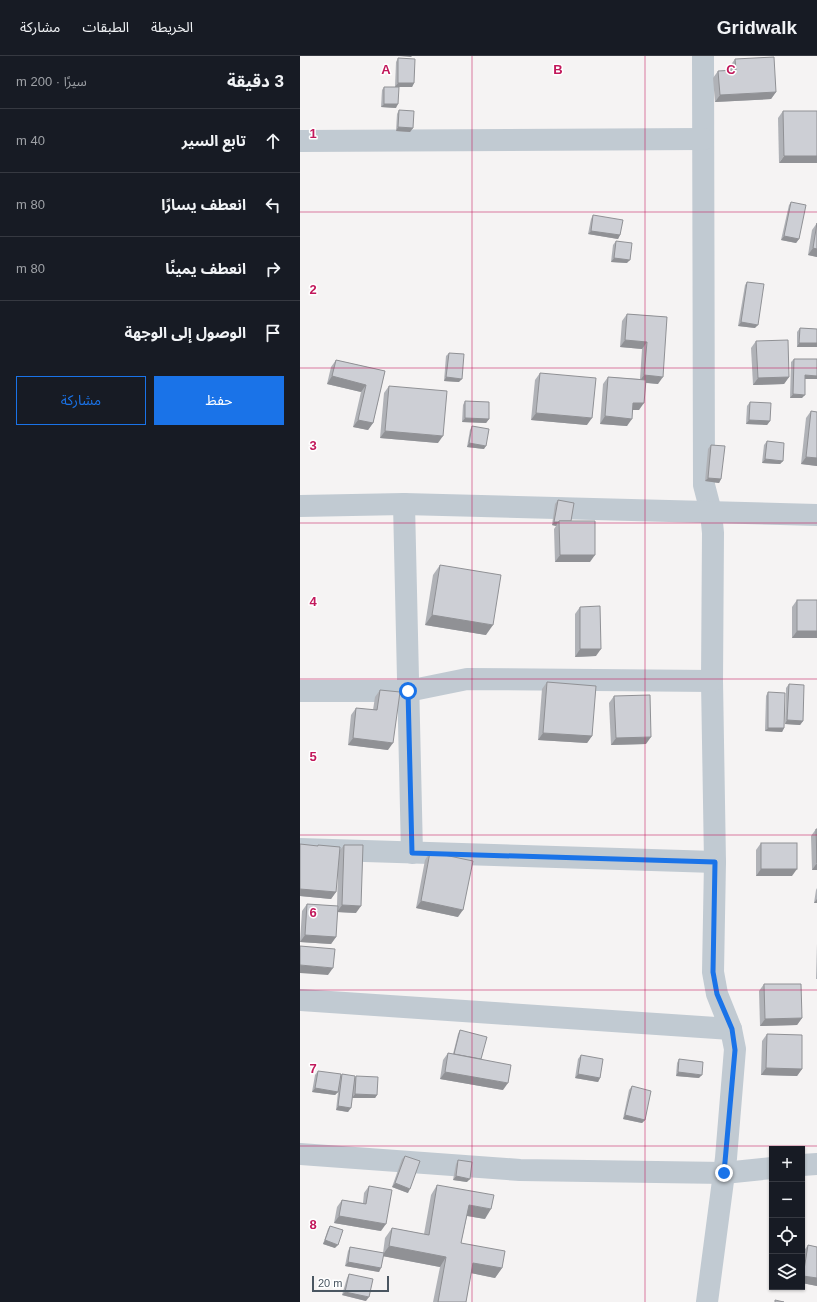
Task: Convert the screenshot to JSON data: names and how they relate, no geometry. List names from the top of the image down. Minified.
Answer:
{"scale_bar":"20 m","page":{"header":"Gridwalk","nav":["الخريطة","الطبقات","مشاركة"],"heading":["3 دقيقة","سيرًا · 200 m"],"list":[["تابع السير","40 m"],["انعطف يسارًا","80 m"],["انعطف يمينًا","80 m"],"الوصول إلى الوجهة"],"buttons":["حفظ","مشاركة"],"map_buttons":["+","−"],"scale":"20 m"},"grid":{"columns":["A","B","C"],"rows":["1","2","3","4","5","6","7","8"]}}
